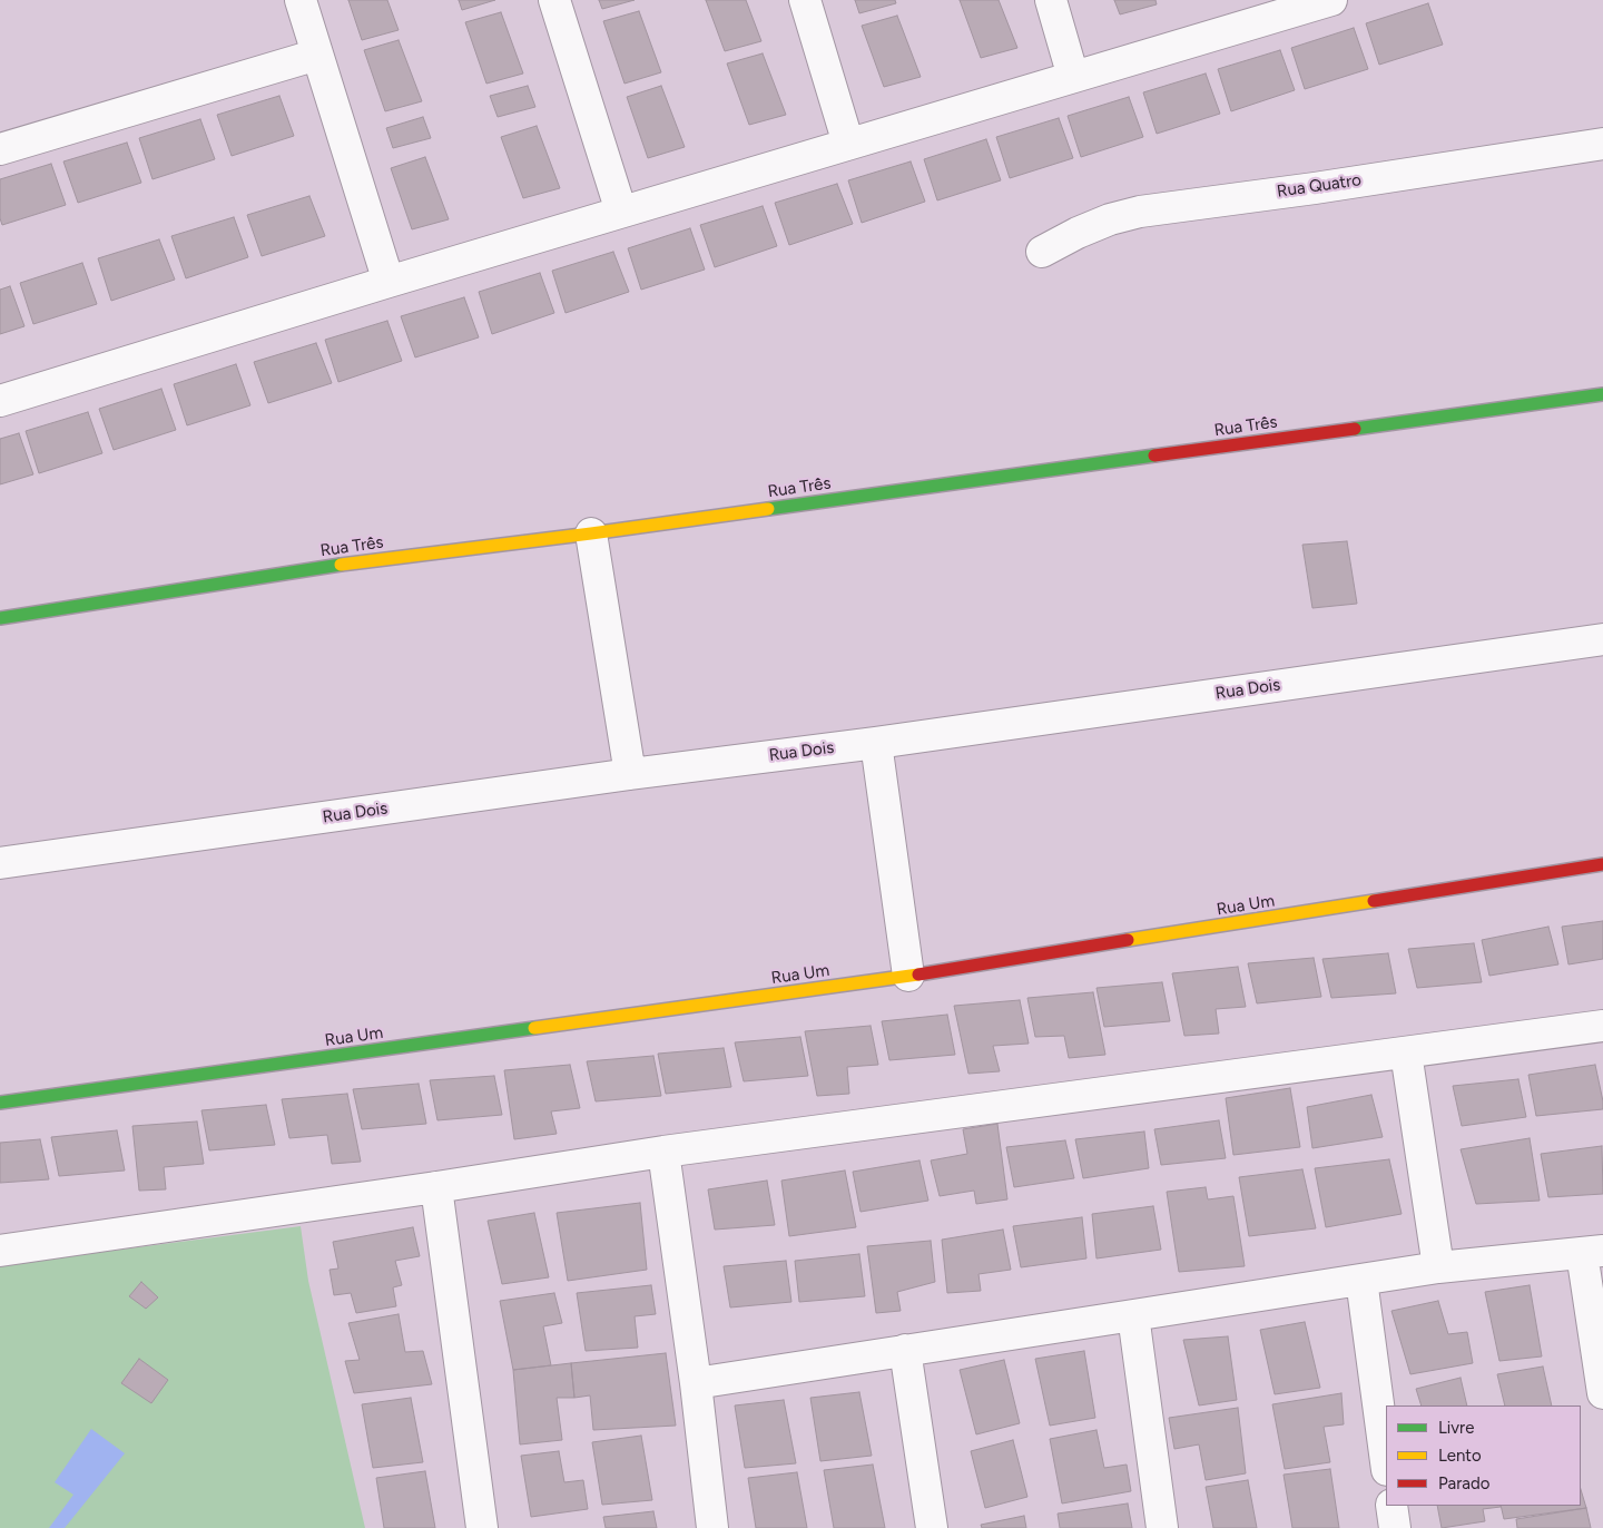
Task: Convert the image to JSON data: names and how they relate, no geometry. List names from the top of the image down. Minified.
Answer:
{"streets":{"street":["Rua Quatro","Rua Três","Rua Dois","Rua Um"]},"legend":["Livre","Lento","Parado"]}
